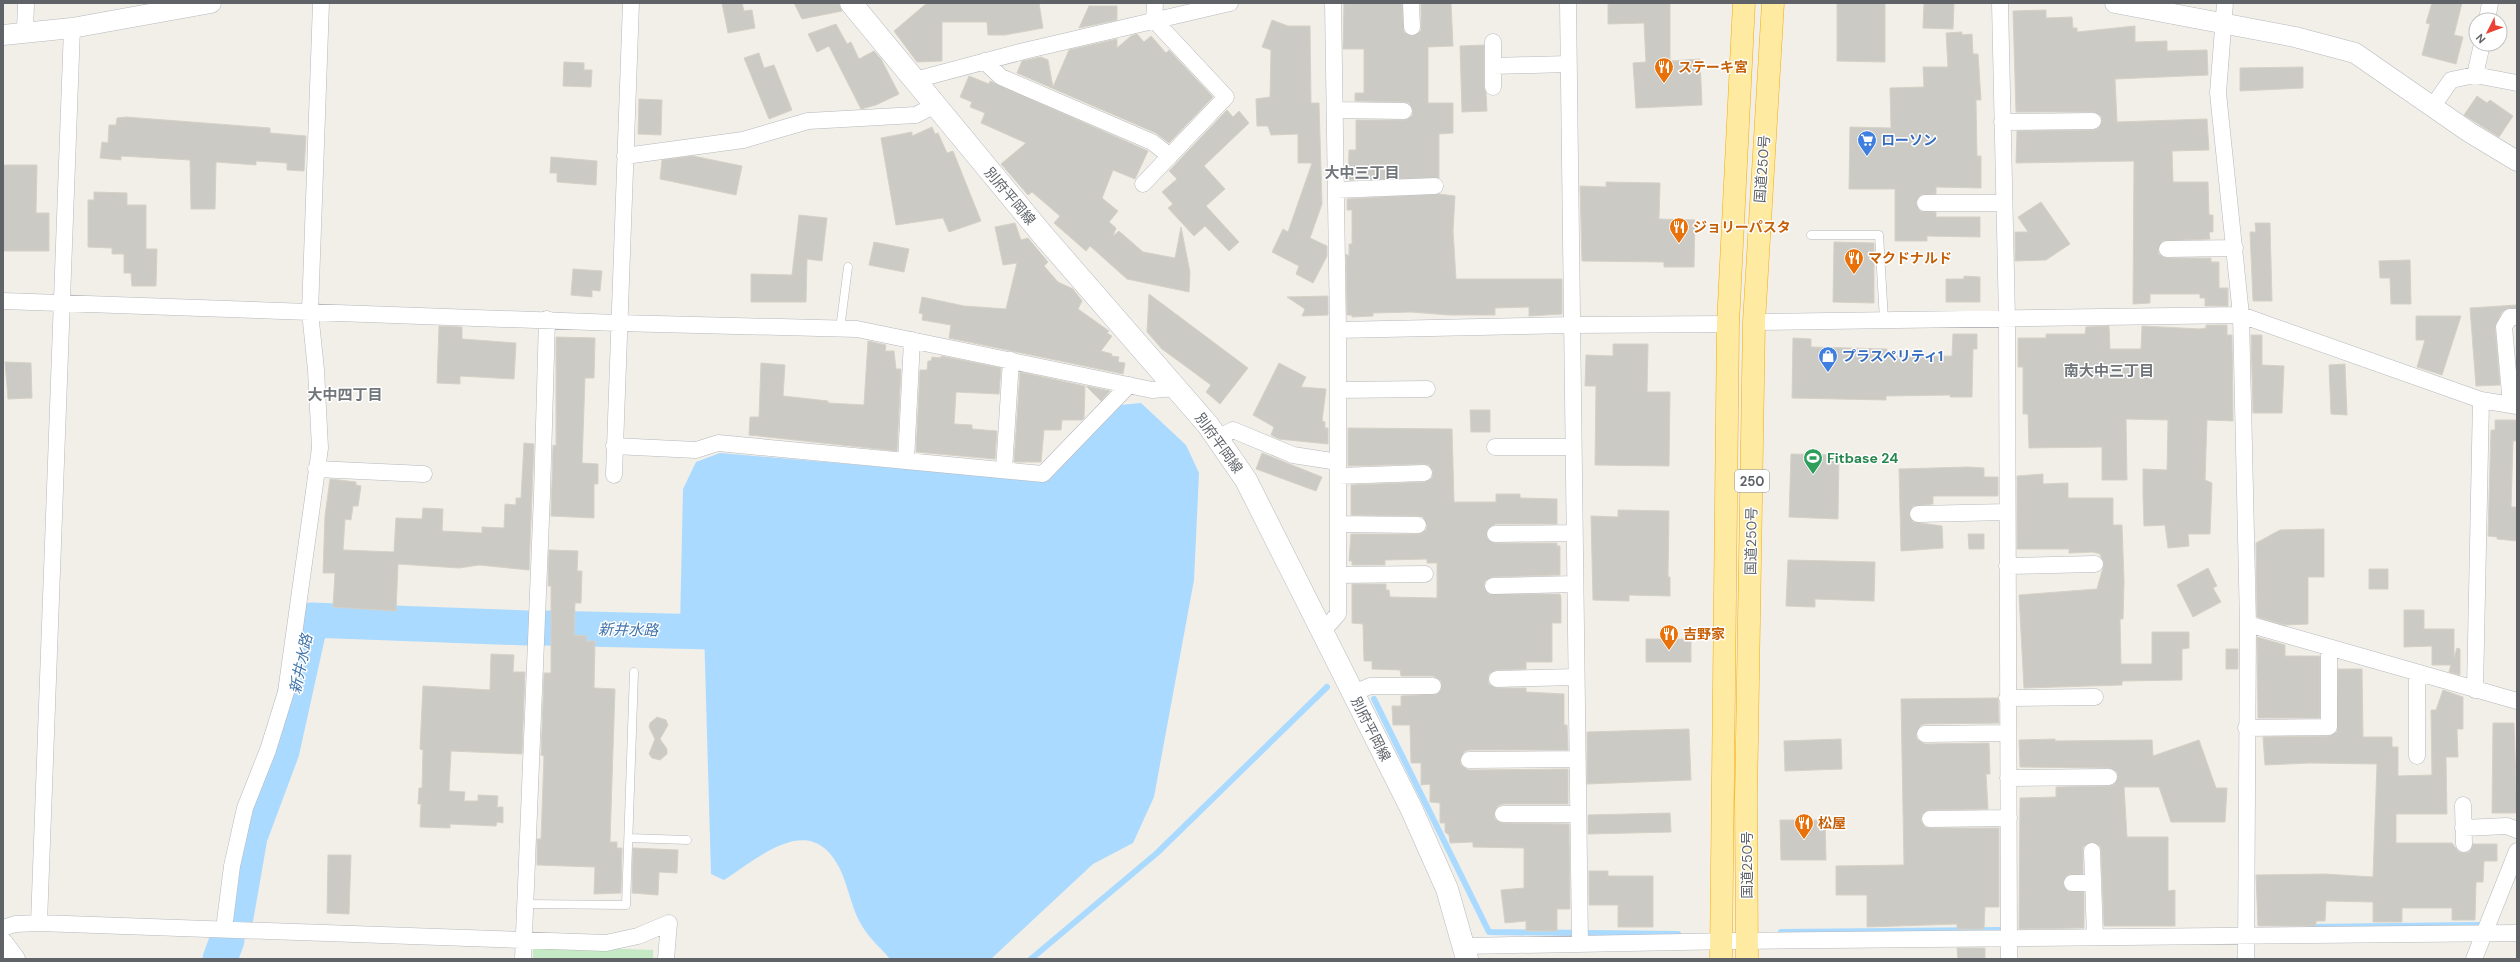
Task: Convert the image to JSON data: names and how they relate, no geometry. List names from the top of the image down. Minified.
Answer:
{"streets":{"highway":["国道250号","250"],"main road":["別府平岡線"]},"districts":["大中三丁目","南大中三丁目","大中四丁目"],"water":["新井水路"],"places":{"restaurant":["ステーキ宮","ジョリーパスタ","マクドナルド","吉野家","松屋"],"supermarket":["ローソン"],"shop":["プラスペリティ1"],"sports":["Fitbase 24"]},"north":"bottom left"}
